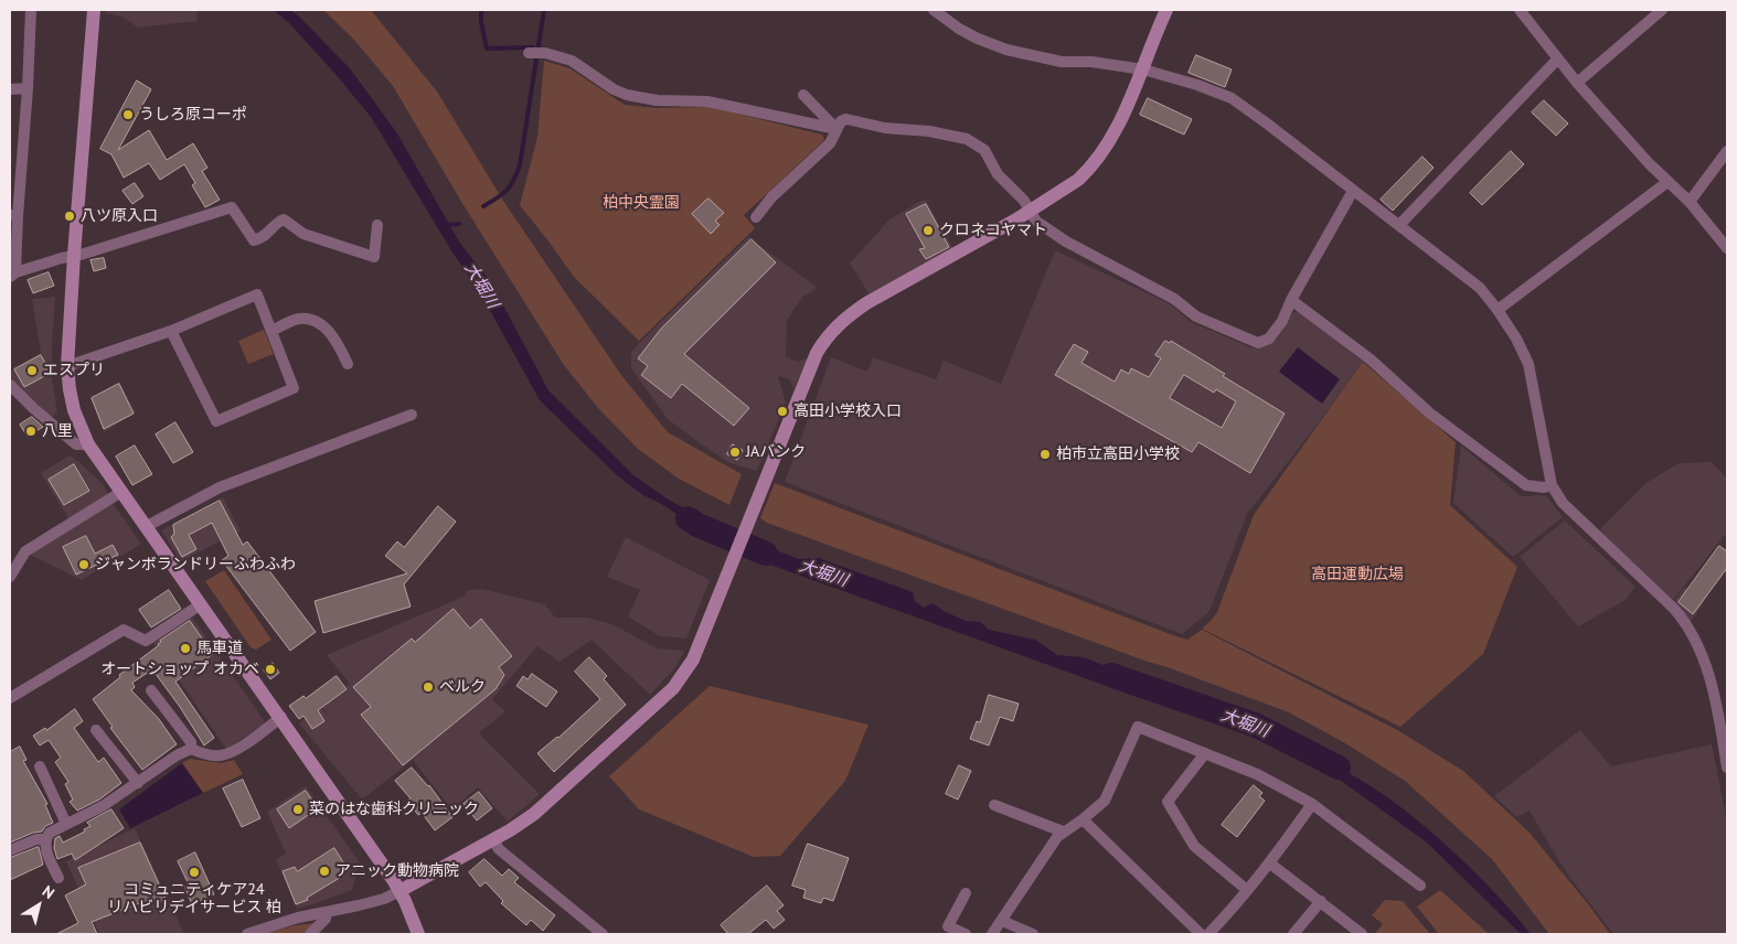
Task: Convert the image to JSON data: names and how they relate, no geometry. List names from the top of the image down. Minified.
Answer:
{"water":["大堀川"],"parks":["柏中央霊園","高田運動広場"],"places":["うしろ原コーポ","八ツ原入口","クロネコヤマト","エスプリ","高田小学校入口","八里","JAバンク","柏市立高田小学校","ジャンボランドリーふわふわ","馬車道","オートショップ オカベ","ベルク","菜のはな歯科クリニック","アニック動物病院","コミュニティケア24 リハビリデイサービス 柏"],"north":"top right"}
